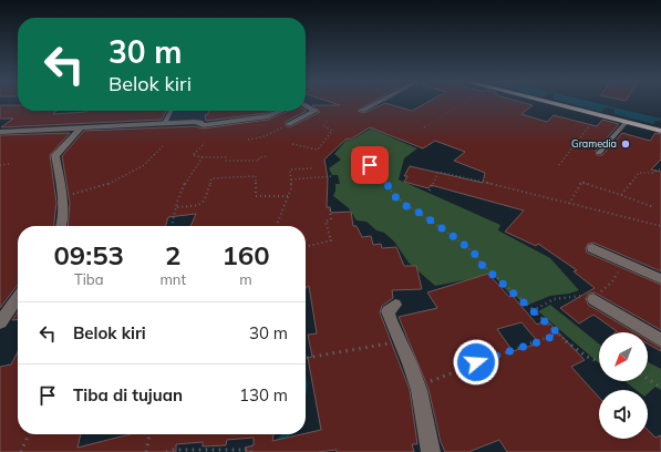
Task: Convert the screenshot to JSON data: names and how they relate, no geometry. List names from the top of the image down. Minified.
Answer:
{"places":["Gramedia"],"north":"bottom left","page":{"turn":["30 m","Belok kiri"],"eta":["09:53","Tiba","2","mnt","160","m"],"list":[{"name":"Belok kiri","value":"30 m"},{"name":"Tiba di tujuan","value":"130 m"}]}}
